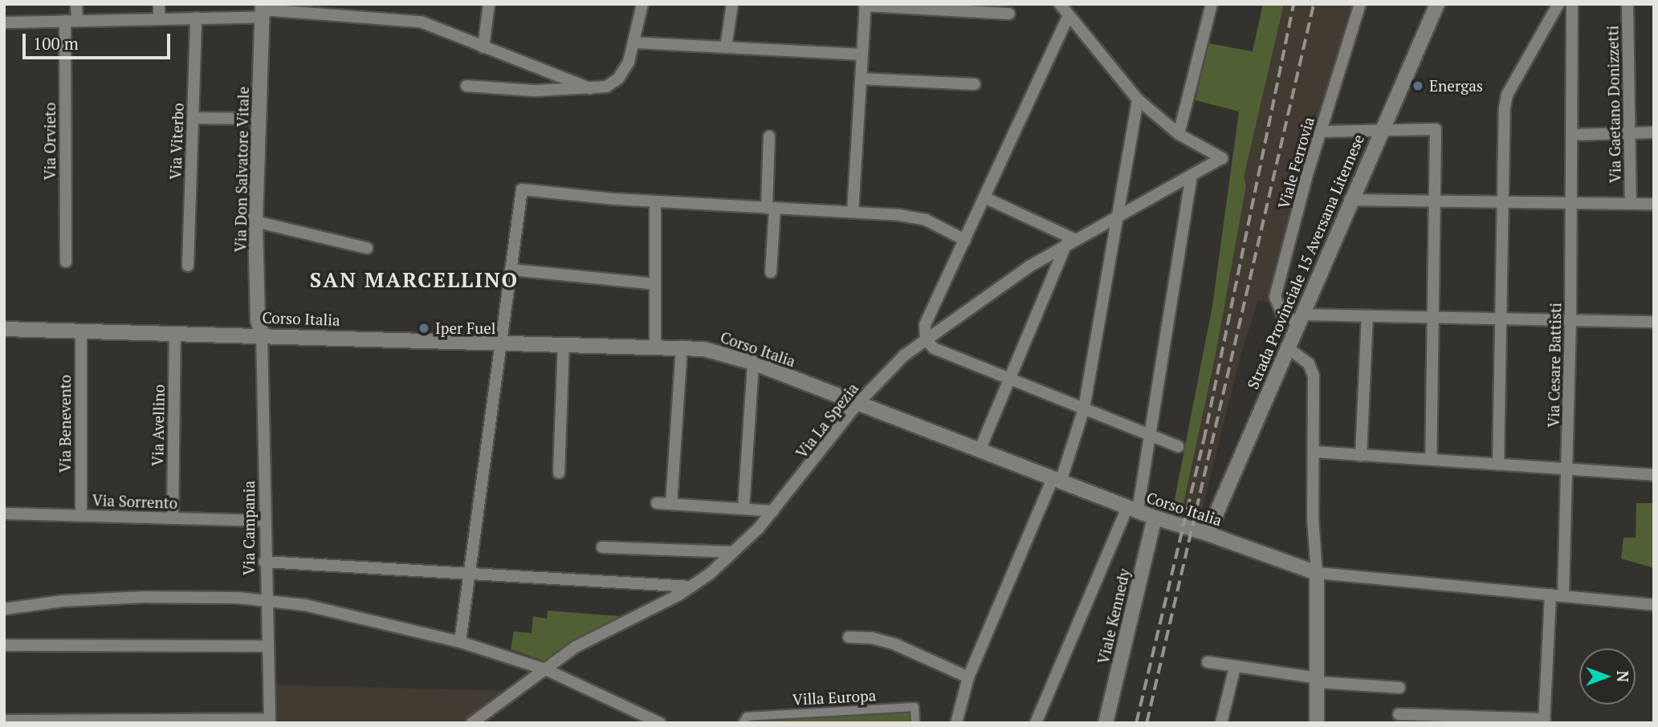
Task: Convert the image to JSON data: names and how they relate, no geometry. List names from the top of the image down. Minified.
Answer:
{"streets":{"street":["Via Gaetano Donizzetti","Via Orvieto","Via Viterbo","Viale Ferrovia","Via Don Salvatore Vitale","Strada Provinciale 15 Aversana Liternese","Corso Italia","Via Cesare Battisti","Via La Spezia","Via Benevento","Via Avellino","Via Sorrento","Via Campania","Viale Kennedy","Villa Europa"]},"crossings":[["Viale Ferrovia","Strada Provinciale 15 Aversana Liternese"],["Via Don Salvatore Vitale","Corso Italia"],["Via Don Salvatore Vitale","Via Campania"],["Strada Provinciale 15 Aversana Liternese","Corso Italia"],["Corso Italia","Via La Spezia"],["Corso Italia","Via Benevento"],["Corso Italia","Via Avellino"],["Corso Italia","Via Campania"],["Corso Italia","Viale Kennedy"],["Via Benevento","Via Sorrento"],["Via Avellino","Via Sorrento"],["Via Sorrento","Via Campania"]],"districts":["SAN MARCELLINO"],"places":["Energas","Iper Fuel"],"scale_bar":"100 m","north":"right"}
